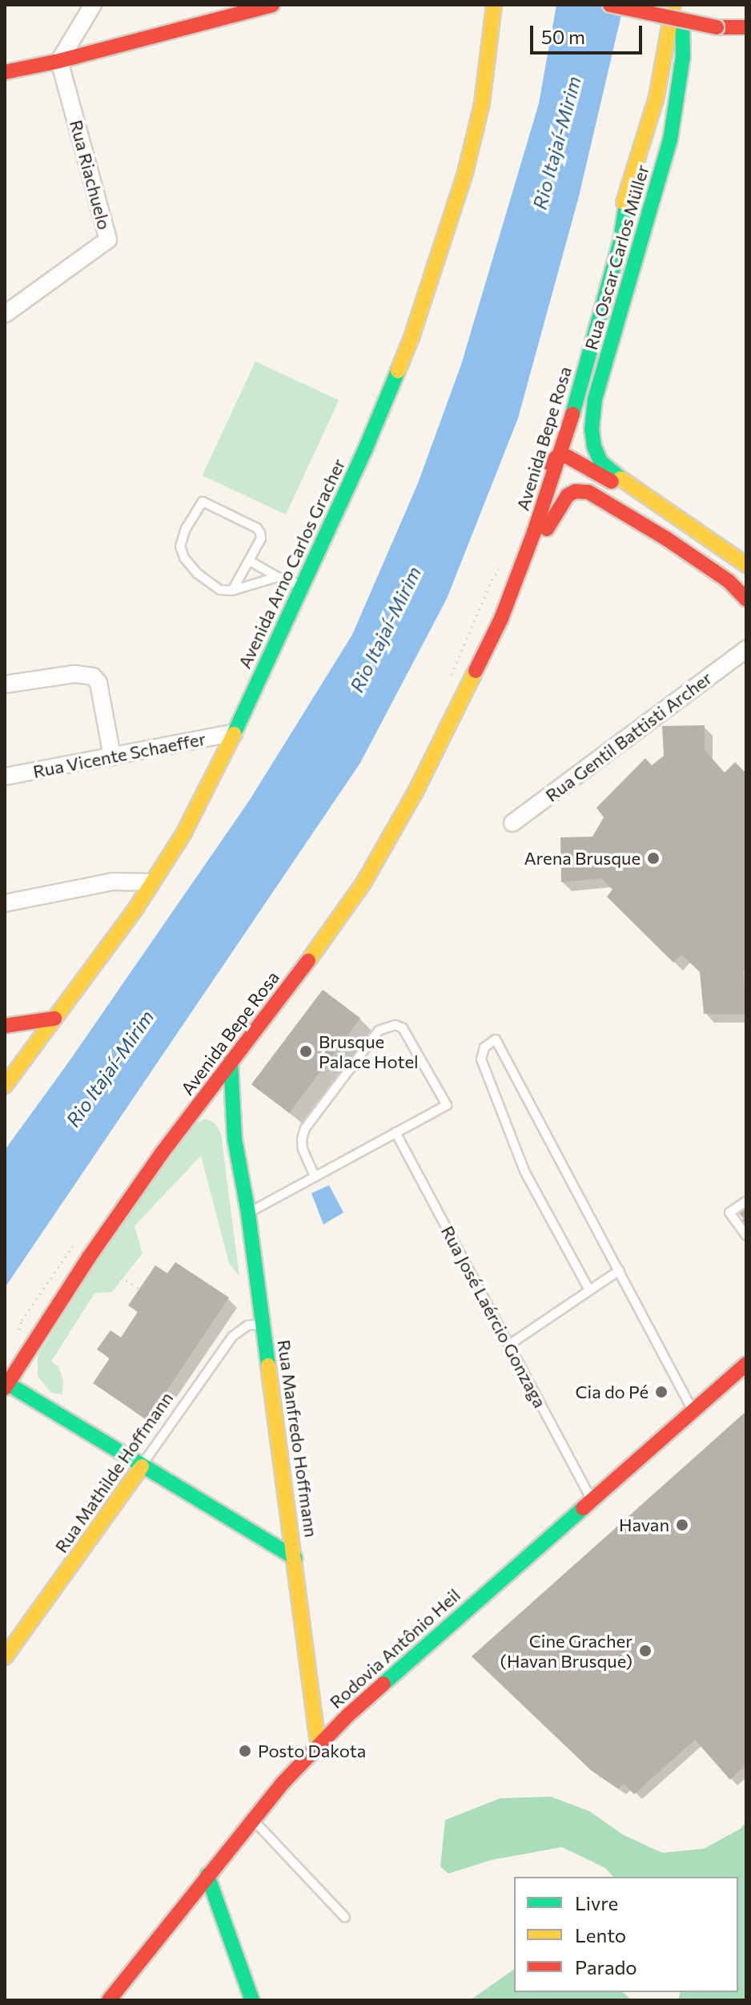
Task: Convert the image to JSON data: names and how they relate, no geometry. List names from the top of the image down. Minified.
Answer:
{"streets":{"main road":["Rua Oscar Carlos Müller","Avenida Bepe Rosa","Avenida Arno Carlos Gracher","Rua Manfredo Hoffmann","Rua Mathilde Hoffmann","Rodovia Antônio Heil"],"street":["Rua Riachuelo","Rua Gentil Battisti Archer","Rua Vicente Schaeffer"],"lane":["Rua José Laércio Gonzaga"]},"crossings":[["Rua Oscar Carlos Müller","Avenida Bepe Rosa"],["Avenida Bepe Rosa","Rua Manfredo Hoffmann"],["Avenida Arno Carlos Gracher","Rua Vicente Schaeffer"],["Rua José Laércio Gonzaga","Rodovia Antônio Heil"],["Rua Manfredo Hoffmann","Rua Mathilde Hoffmann"],["Rua Manfredo Hoffmann","Rodovia Antônio Heil"]],"water":["Rio Itajaí-Mirim"],"places":["Arena Brusque","Brusque Palace Hotel","Cia do Pé","Havan","Cine Gracher (Havan Brusque)","Posto Dakota"],"legend":["Livre","Lento","Parado"],"scale_bar":"50 m"}
